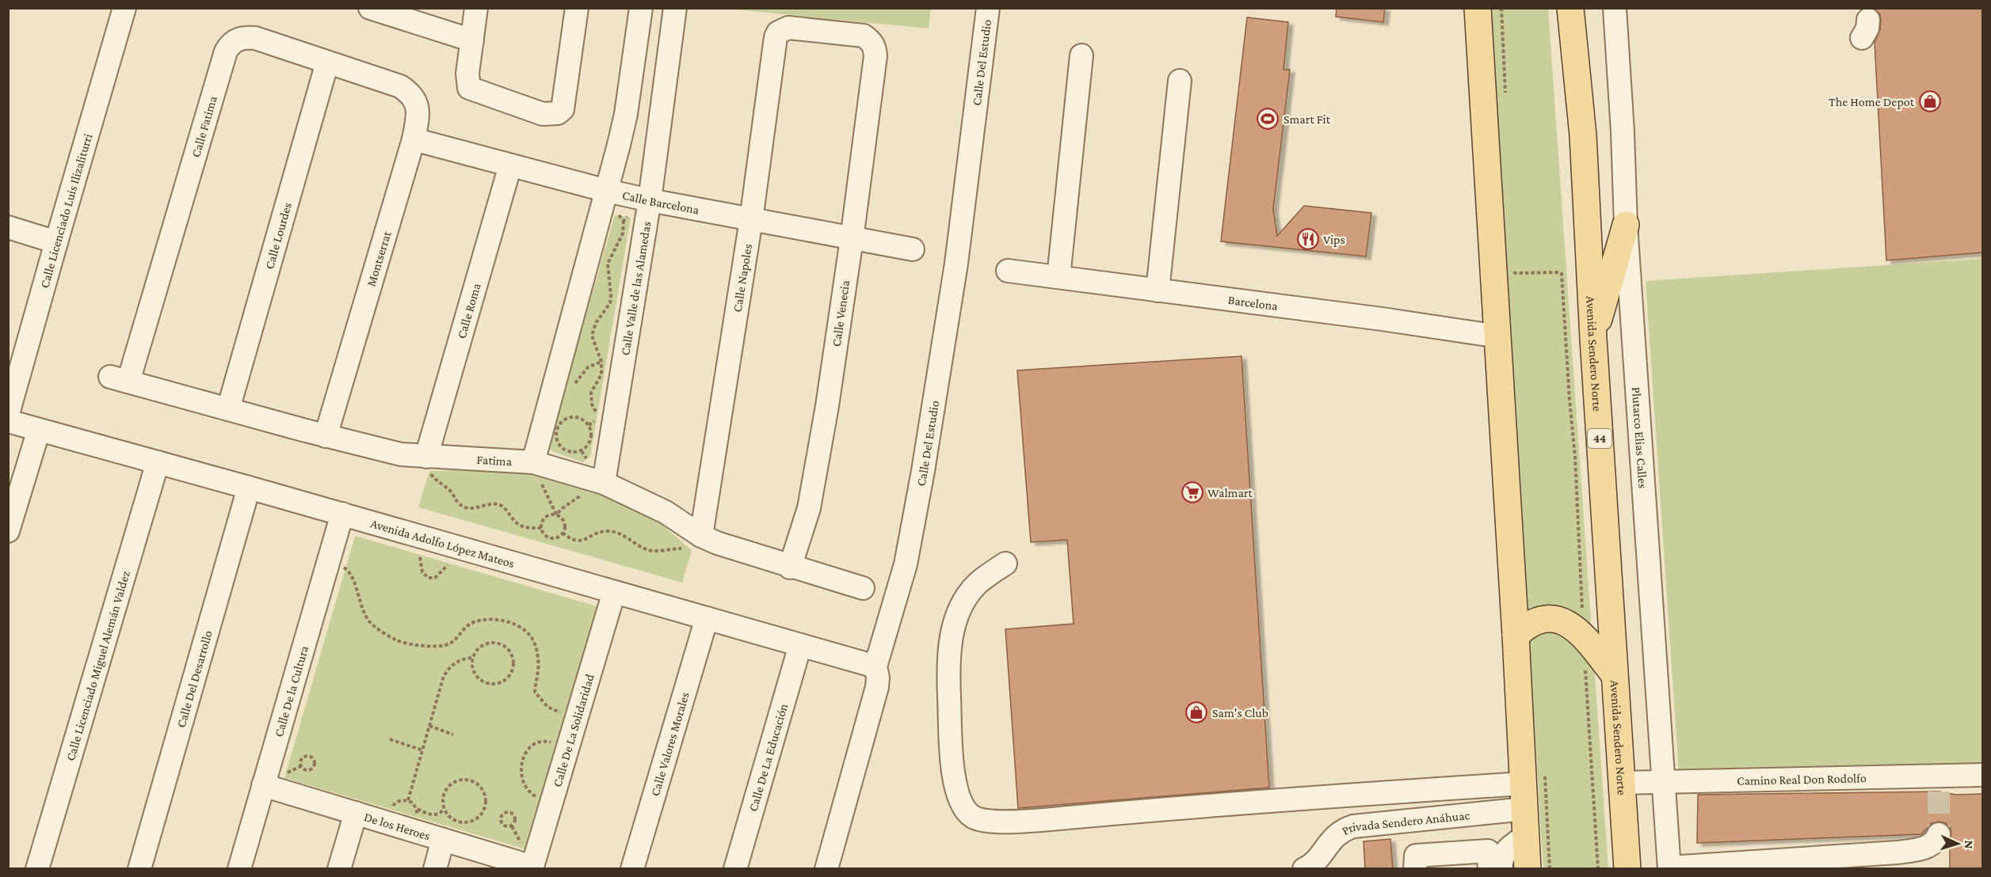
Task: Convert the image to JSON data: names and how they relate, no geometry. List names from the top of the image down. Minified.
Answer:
{"streets":{"main road":["Avenida Sendero Norte","44"],"street":["Calle Del Estudio","Calle Fatima","Calle Barcelona","Calle Licenciado Luis Ilizaliturri","Calle Lourdes","Montserrat","Calle Napoles","Calle Valle de las Alamedas","Barcelona","Calle Roma","Calle Venecia","Plutarco Elias Calles","Fatima","Avenida Adolfo López Mateos","Calle Licenciado Miguel Alemán Valdez","Calle Del Desarrollo","Calle De la Cultura","Calle De La Solidaridad","Calle Valores Morales","Calle De La Educación","Camino Real Don Rodolfo","Privada Sendero Anáhuac","De los Heroes"]},"crossings":[["Calle Del Estudio","Avenida Adolfo López Mateos"],["Calle Fatima","Calle Lourdes"],["Calle Fatima","Montserrat"],["Calle Fatima","Fatima"],["Calle Barcelona","Montserrat"],["Calle Barcelona","Calle Napoles"],["Calle Barcelona","Calle Valle de las Alamedas"],["Calle Barcelona","Calle Roma"],["Calle Barcelona","Calle Venecia"],["Calle Lourdes","Fatima"],["Montserrat","Fatima"],["Calle Napoles","Calle Venecia"],["Calle Napoles","Fatima"],["Calle Valle de las Alamedas","Fatima"],["Calle Roma","Fatima"],["Calle Venecia","Fatima"],["Avenida Sendero Norte","Camino Real Don Rodolfo"],["Plutarco Elias Calles","Camino Real Don Rodolfo"],["Avenida Adolfo López Mateos","Calle Licenciado Miguel Alemán Valdez"],["Avenida Adolfo López Mateos","Calle Del Desarrollo"],["Avenida Adolfo López Mateos","Calle De la Cultura"],["Avenida Adolfo López Mateos","Calle De La Solidaridad"],["Avenida Adolfo López Mateos","Calle Valores Morales"],["Avenida Adolfo López Mateos","Calle De La Educación"],["Calle De la Cultura","De los Heroes"],["Calle De La Solidaridad","De los Heroes"]],"places":{"shop":["The Home Depot","Sam's Club"],"sports":["Smart Fit"],"restaurant":["Vips"],"supermarket":["Walmart"]},"north":"right"}
